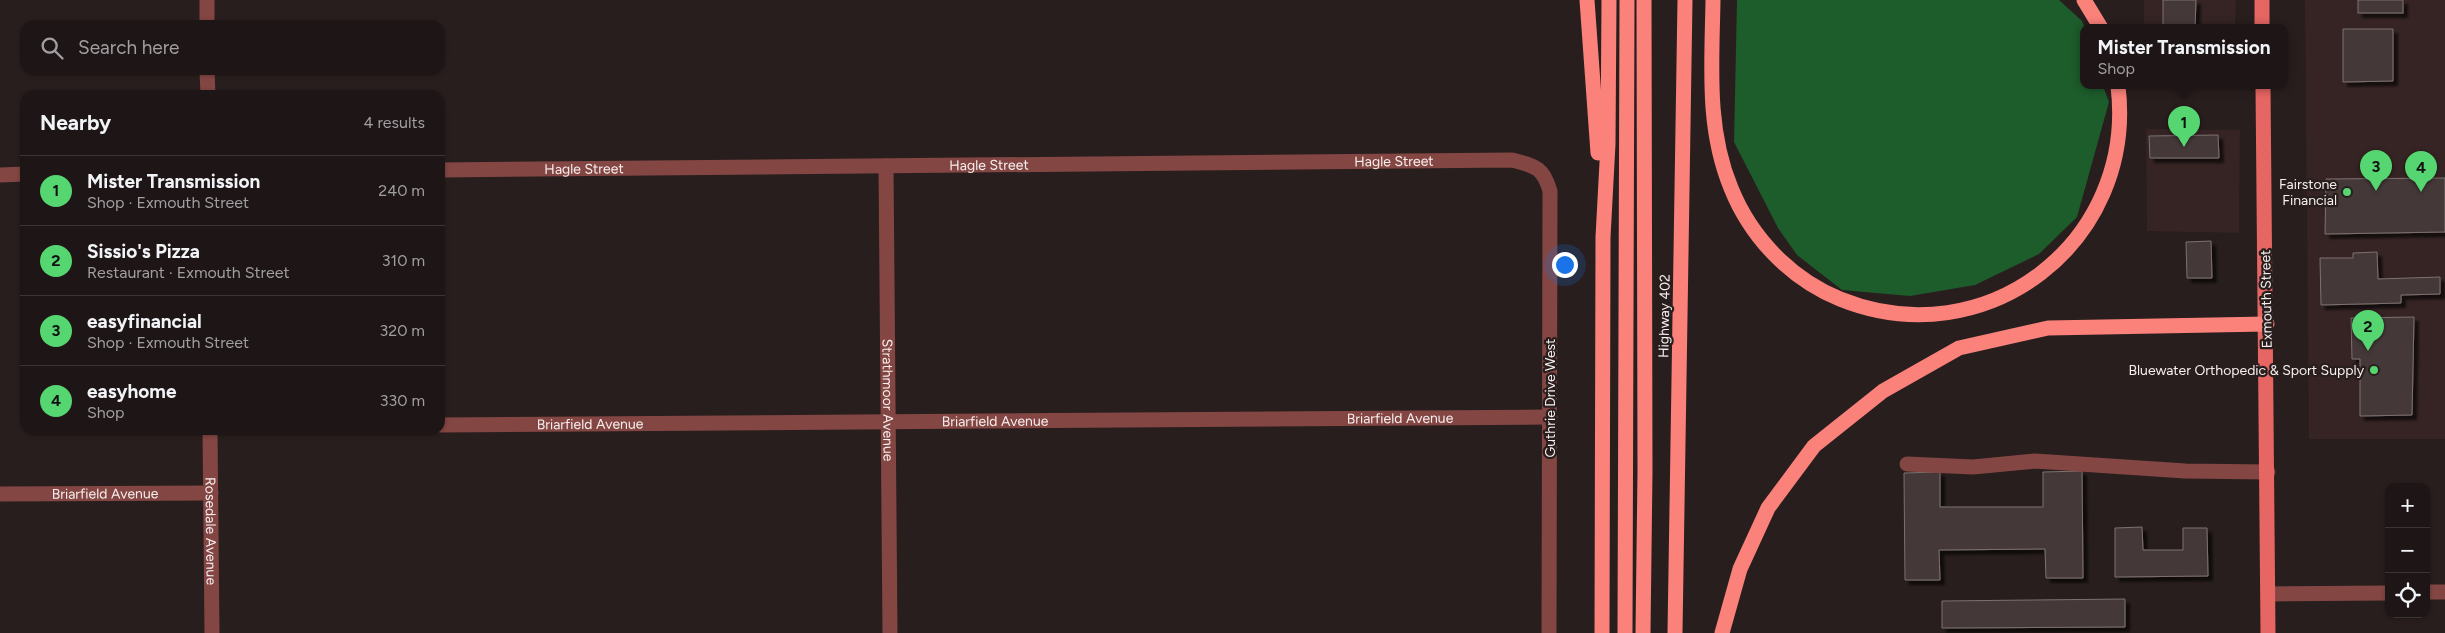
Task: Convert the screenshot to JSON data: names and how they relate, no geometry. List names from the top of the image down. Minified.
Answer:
{"streets":{"highway":["Highway 402"],"main road":["Exmouth Street"],"street":["Hagle Street","Guthrie Drive West","Strathmoor Avenue","Briarfield Avenue","Rosedale Avenue"]},"crossings":[["Hagle Street","Guthrie Drive West"],["Hagle Street","Strathmoor Avenue"],["Guthrie Drive West","Briarfield Avenue"],["Strathmoor Avenue","Briarfield Avenue"],["Briarfield Avenue","Rosedale Avenue"]],"places":["Fairstone Financial","Bluewater Orthopedic & Sport Supply"],"page":{"search":"Search here","popup":["Mister Transmission","Shop"],"heading":["Nearby","4 results"],"pins":["1","3","4","2"],"list":[{"mark":"1","name":"Mister Transmission","note":"Shop · Exmouth Street","value":"240 m"},{"mark":"2","name":"Sissio's Pizza","note":"Restaurant · Exmouth Street","value":"310 m"},{"mark":"3","name":"easyfinancial","note":"Shop · Exmouth Street","value":"320 m"},{"mark":"4","name":"easyhome","note":"Shop","value":"330 m"}],"map_buttons":["+","−"]}}
